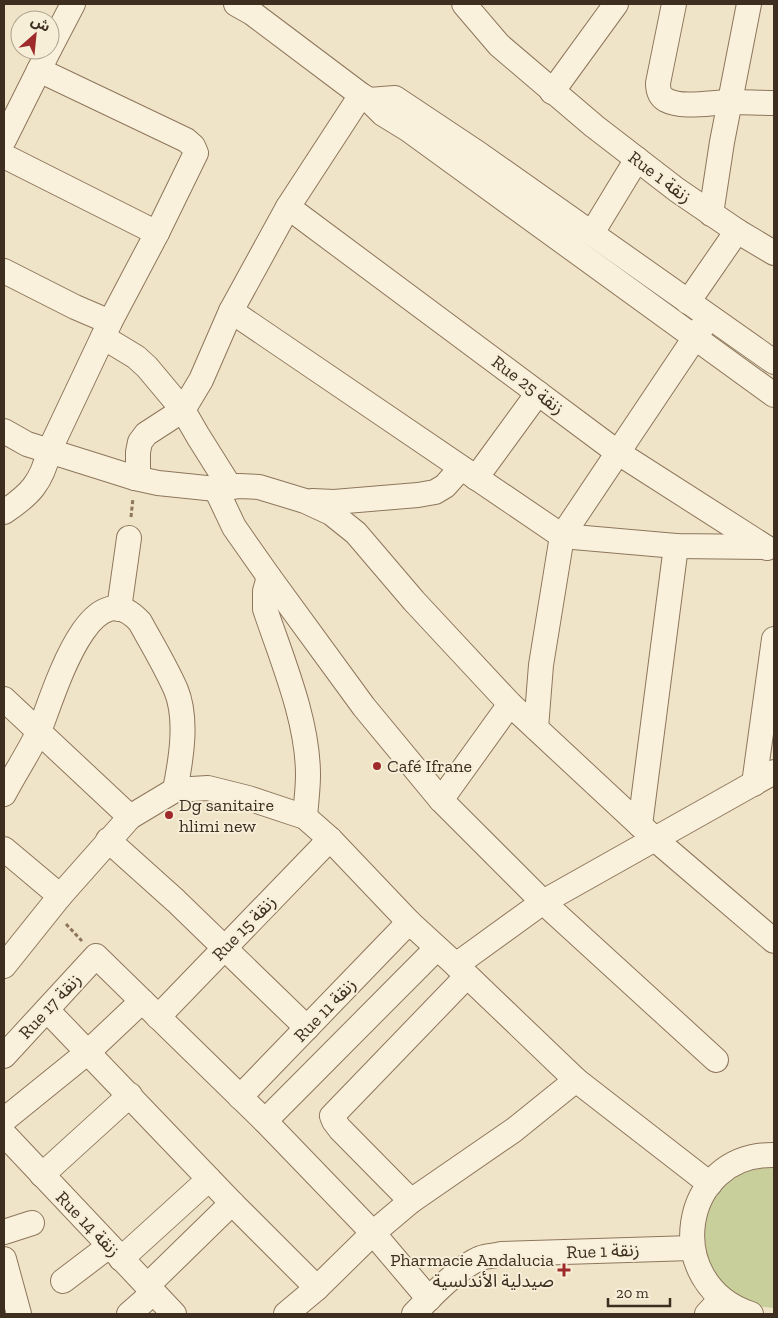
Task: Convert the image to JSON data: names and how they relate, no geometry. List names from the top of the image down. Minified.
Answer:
{"streets":{"street":["Rue 1 زنقة","Rue 25 زنقة","Rue 15 زنقة","Rue 17 زنقة","Rue 11 زنقة","Rue 14 زنقة"]},"places":{"other":["Café Ifrane","Dg sanitaire hlimi new"],"health":["Pharmacie Andalucia صيدلية الأندلسية"]},"scale_bar":"20 m","north":"top right"}
